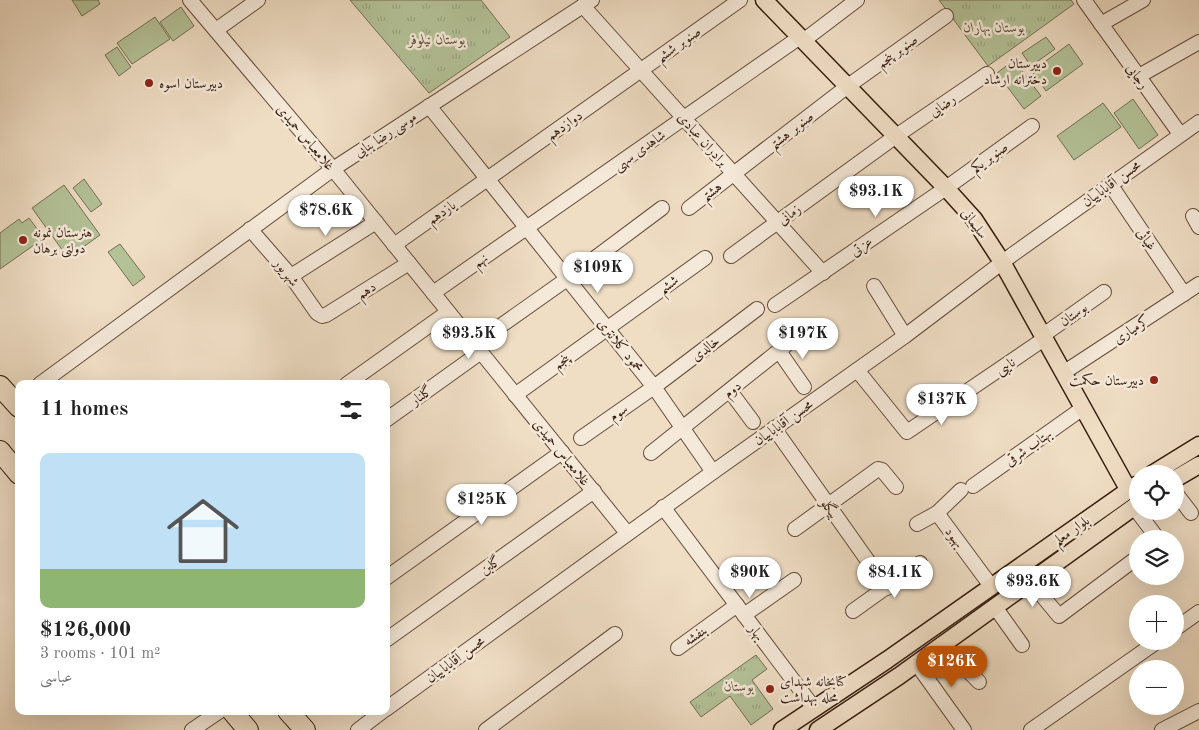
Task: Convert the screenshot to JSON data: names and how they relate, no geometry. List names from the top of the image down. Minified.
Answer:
{"streets":{"main road":["سلیمانی","بلوار معلم"],"street":["صنوبر ششم","صنوبر پنجم","رجایی","رضایی","دوازدهم","صنوبر هشتم","موسی رضا بنایی","غلامعباس حمیدی","برادران عبادی","شاهدی سهی","صنوبر یکم","محسن آقاباباییان","هشتم","یازدهم","زمانی","غیاثی","عزتی","نهم","شهریور","ششم","دهم","بوستان","کرمیاری","محمود کلانتری","خالدی","پنجم","نایبی","دوم","گلنار","سوم","بهتاب شرقی","بیگلو","بهبود","گلبن","بهار","بنفشه"]},"crossings":[["صنوبر ششم","دوازدهم"],["صنوبر ششم","برادران عبادی"],["صنوبر پنجم","صنوبر هشتم"],["صنوبر پنجم","سلیمانی"],["رجایی","محسن آقاباباییان"],["رضایی","زمانی"],["رضایی","سلیمانی"],["دوازدهم","برادران عبادی"],["دوازدهم","یازدهم"],["دوازدهم","محمود کلانتری"],["صنوبر هشتم","برادران عبادی"],["صنوبر هشتم","هشتم"],["صنوبر هشتم","سلیمانی"],["موسی رضا بنایی","غلامعباس حمیدی"],["موسی رضا بنایی","برادران عبادی"],["موسی رضا بنایی","شهریور"],["موسی رضا بنایی","محمود کلانتری"],["غلامعباس حمیدی","محسن آقاباباییان"],["غلامعباس حمیدی","یازدهم"],["غلامعباس حمیدی","نهم"],["غلامعباس حمیدی","دهم"],["غلامعباس حمیدی","پنجم"],["غلامعباس حمیدی","گلنار"],["غلامعباس حمیدی","گلبن"],["برادران عبادی","شاهدی سهی"],["برادران عبادی","هشتم"],["برادران عبادی","زمانی"],["برادران عبادی","عزتی"],["شاهدی سهی","سلیمانی"],["شاهدی سهی","نهم"],["شاهدی سهی","محمود کلانتری"],["صنوبر یکم","سلیمانی"],["صنوبر یکم","عزتی"],["محسن آقاباباییان","سلیمانی"],["محسن آقاباباییان","غیاثی"],["محسن آقاباباییان","محمود کلانتری"],["محسن آقاباباییان","نایبی"],["محسن آقاباباییان","بیگلو"],["محسن آقاباباییان","بهار"],["یازدهم","محمود کلانتری"],["زمانی","سلیمانی"],["سلیمانی","عزتی"],["سلیمانی","بوستان"],["سلیمانی","کرمیاری"],["سلیمانی","نایبی"],["سلیمانی","بهتاب شرقی"],["غیاثی","کرمیاری"],["نهم","محمود کلانتری"],["شهریور","دهم"],["ششم","محمود کلانتری"],["ششم","پنجم"],["بوستان","نایبی"],["محمود کلانتری","خالدی"],["محمود کلانتری","پنجم"],["محمود کلانتری","دوم"],["محمود کلانتری","گلنار"],["محمود کلانتری","سوم"],["خالدی","سوم"],["بهتاب شرقی","بهبود"],["بلوار معلم","بهبود"],["بلوار معلم","بهار"],["بهار","بنفشه"]],"parks":["بوستان بهاران","بوستان نیلوفر","بوستان"],"places":["دبیرستان دخترانه ارشاد","دبیرستان اسوه","هنرستان نمونه دولتی برهان","دبیرستان حکمت","کتابخانه شهدای محله بهداشت"],"page":{"price":["$93.1K","$78.6K","$109K","$93.5K","$197K","$137K","$125K","$90K","$84.1K","$93.6K","$126K"],"heading":"11 homes","list":[{"name":"$126,000","note":"3 rooms · 101 m² · عباسی"}],"map_buttons":["+","−"]}}
